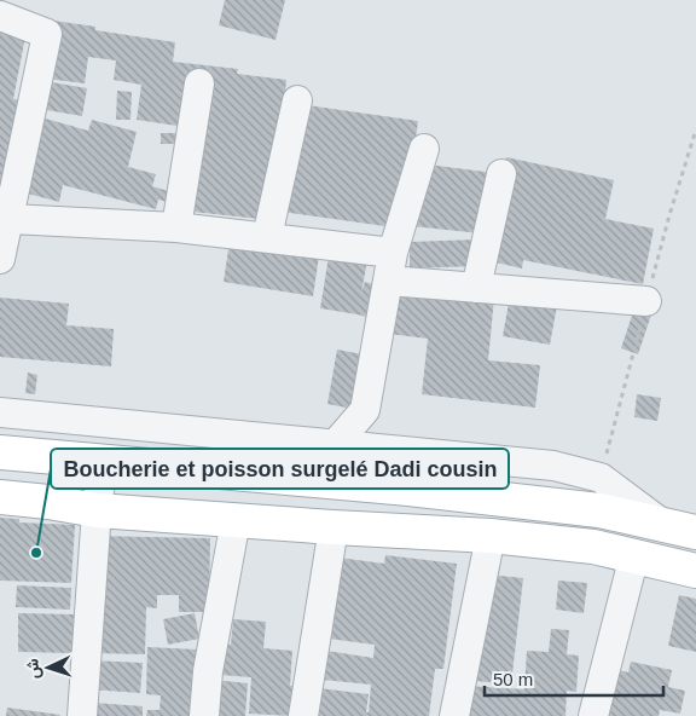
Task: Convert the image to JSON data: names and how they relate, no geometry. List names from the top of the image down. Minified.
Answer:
{"places":["Boucherie et poisson surgelé Dadi cousin"],"scale_bar":"50 m","north":"left"}
